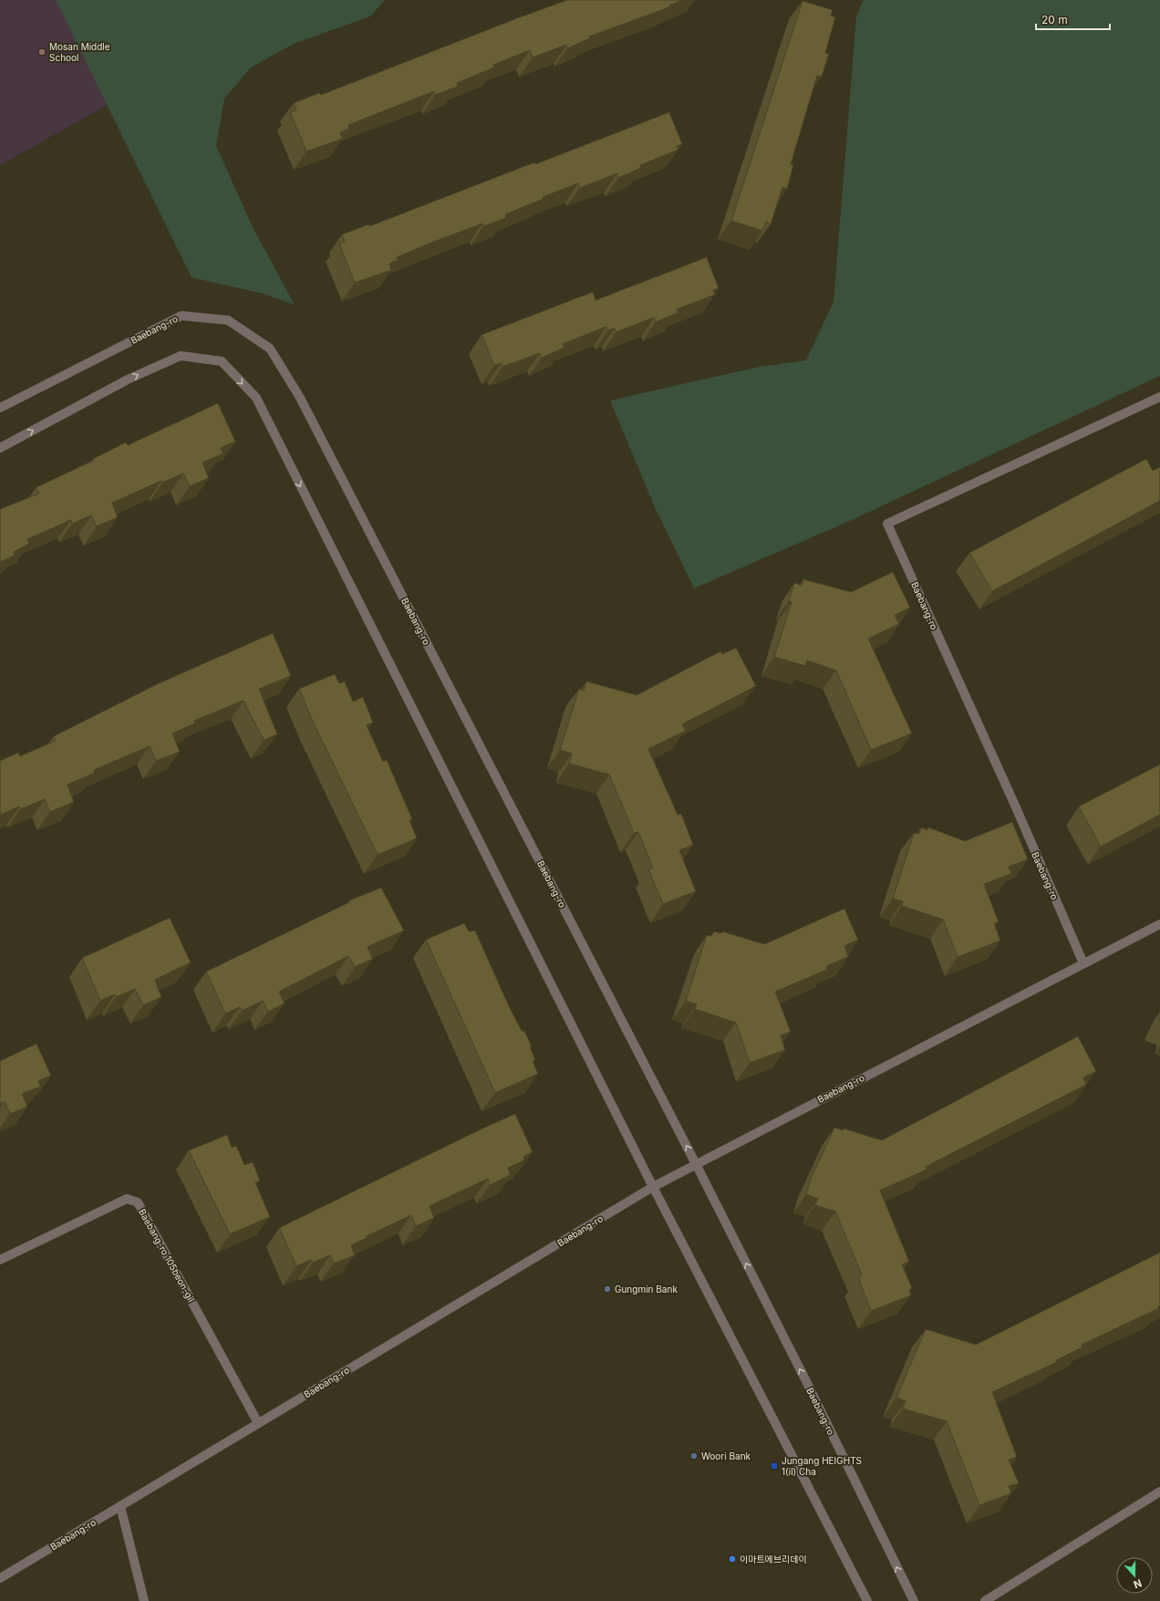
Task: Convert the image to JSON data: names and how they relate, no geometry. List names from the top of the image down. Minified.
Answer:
{"streets":{"street":["Baebang-ro","Baebang-ro 105beon-gil"]},"crossings":[["Baebang-ro","Baebang-ro 105beon-gil"]],"one_way":["Baebang-ro"],"places":{"other":["Mosan Middle School","Gungmin Bank","Woori Bank","이마트에브리데이"],"transit":["Jungang HEIGHTS 1(il) Cha"]},"scale_bar":"20 m","north":"bottom"}
